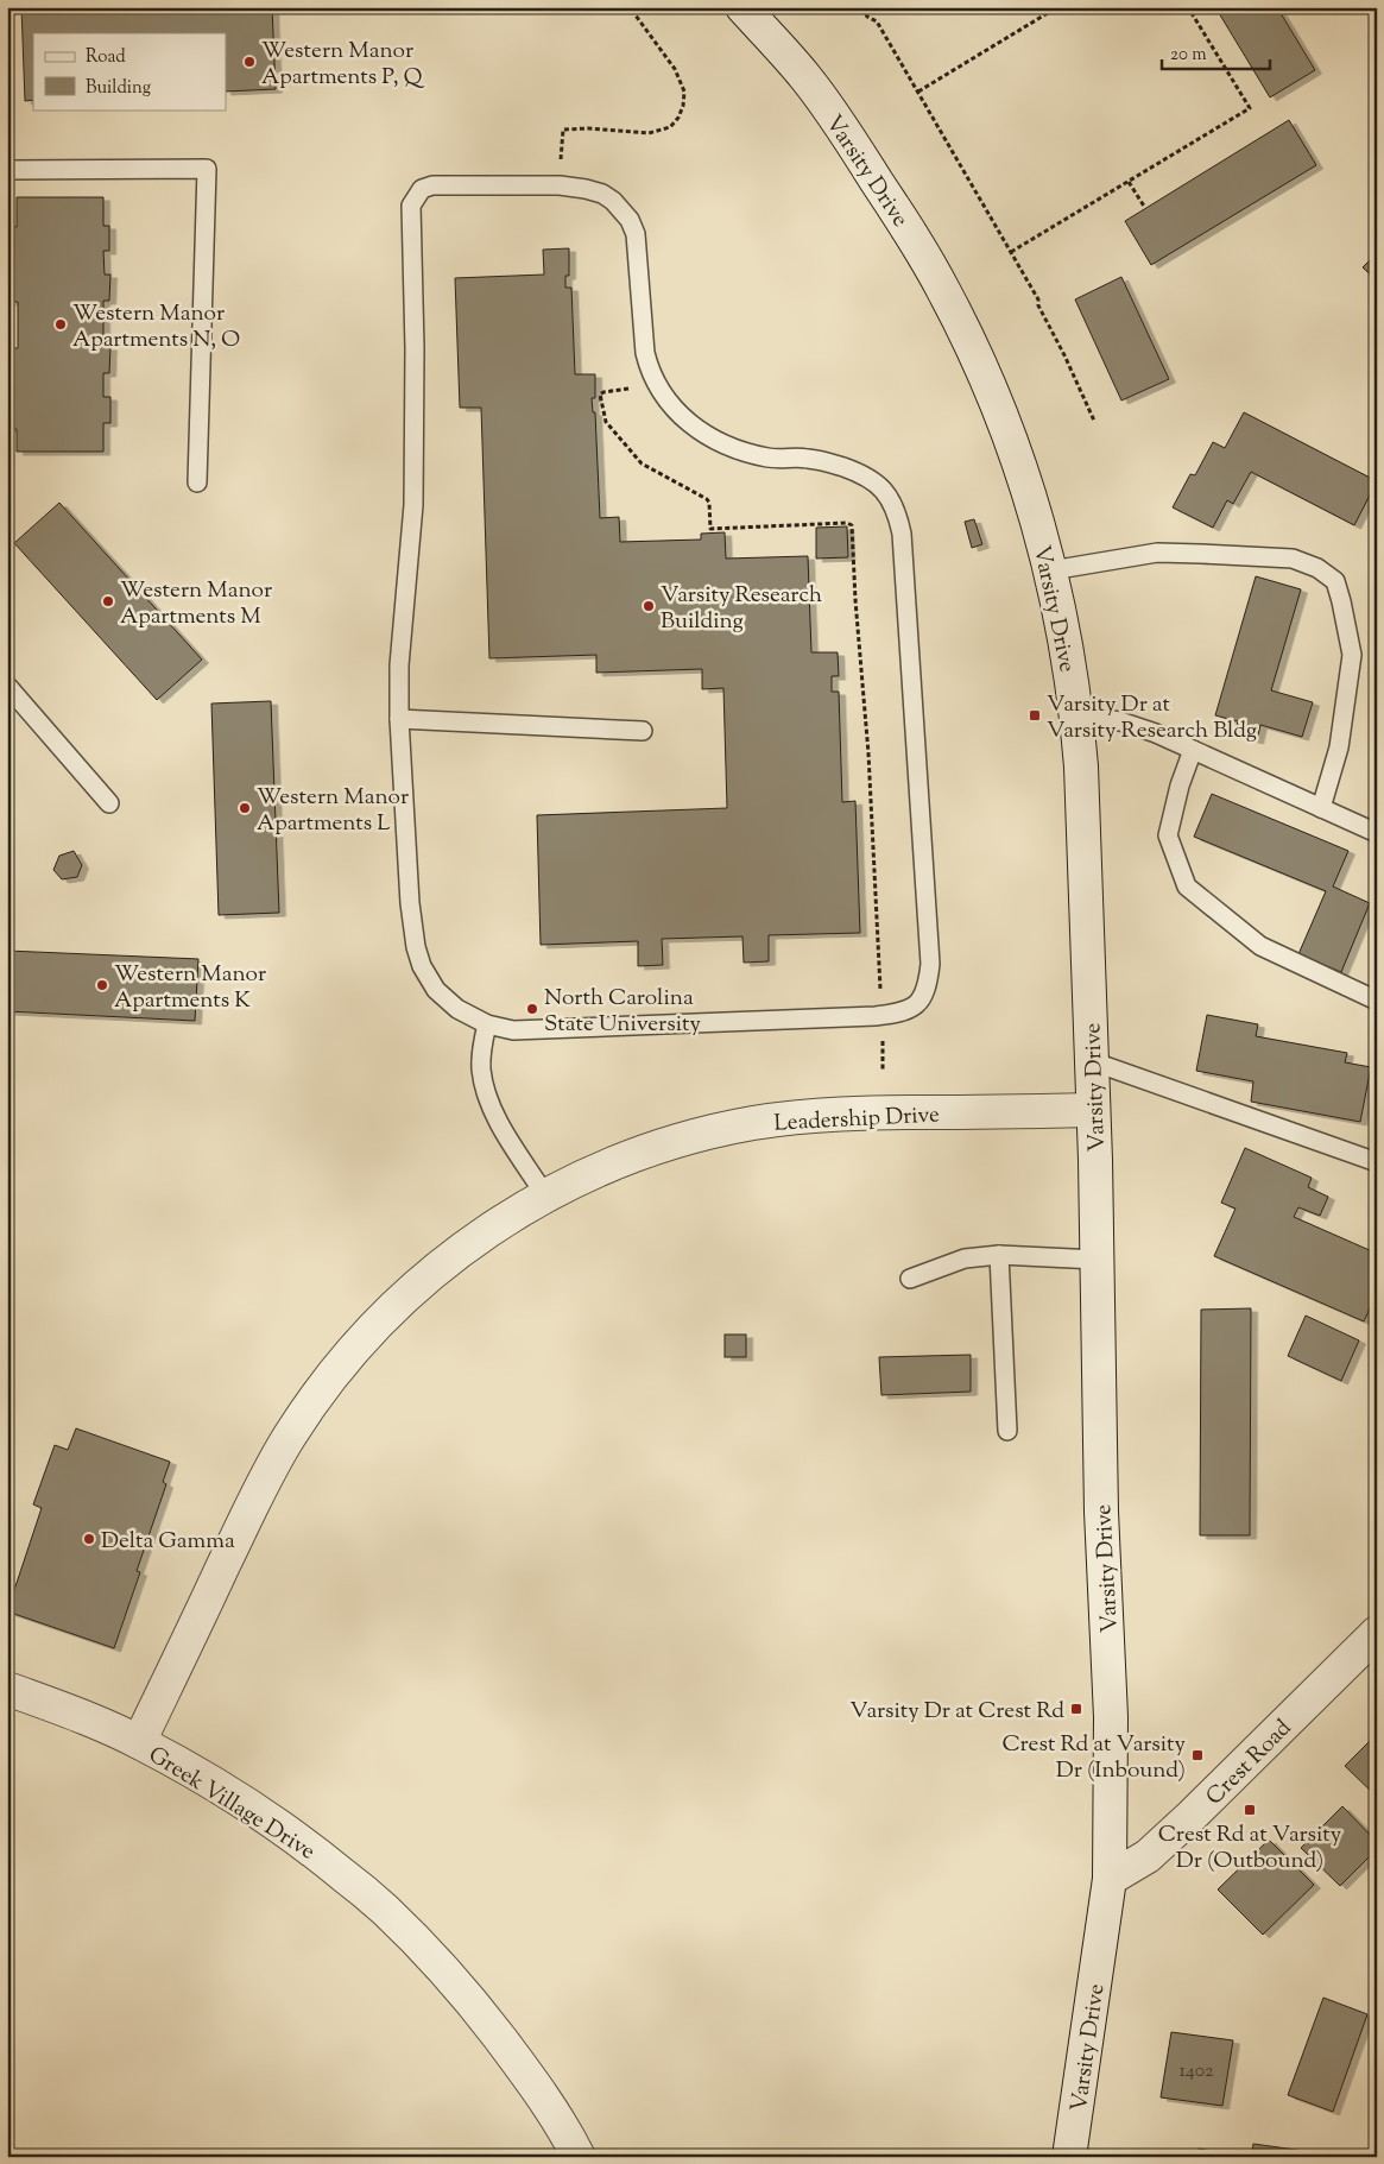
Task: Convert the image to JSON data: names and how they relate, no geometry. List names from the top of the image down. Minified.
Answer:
{"streets":{"street":["Varsity Drive","Leadership Drive","Crest Road","Greek Village Drive"]},"crossings":[["Varsity Drive","Leadership Drive"],["Varsity Drive","Crest Road"],["Leadership Drive","Greek Village Drive"]],"places":{"other":["Western Manor Apartments P, Q","Western Manor Apartments N, O","Western Manor Apartments M","Varsity Research Building","Western Manor Apartments L","Western Manor Apartments K","North Carolina State University","Delta Gamma"],"transit":["Varsity Dr at Varsity Research Bldg","Varsity Dr at Crest Rd","Crest Rd at Varsity Dr (Inbound)","Crest Rd at Varsity Dr (Outbound)"]},"house_numbers":["1402"],"legend":["Road","Building"],"scale_bar":"20 m"}
